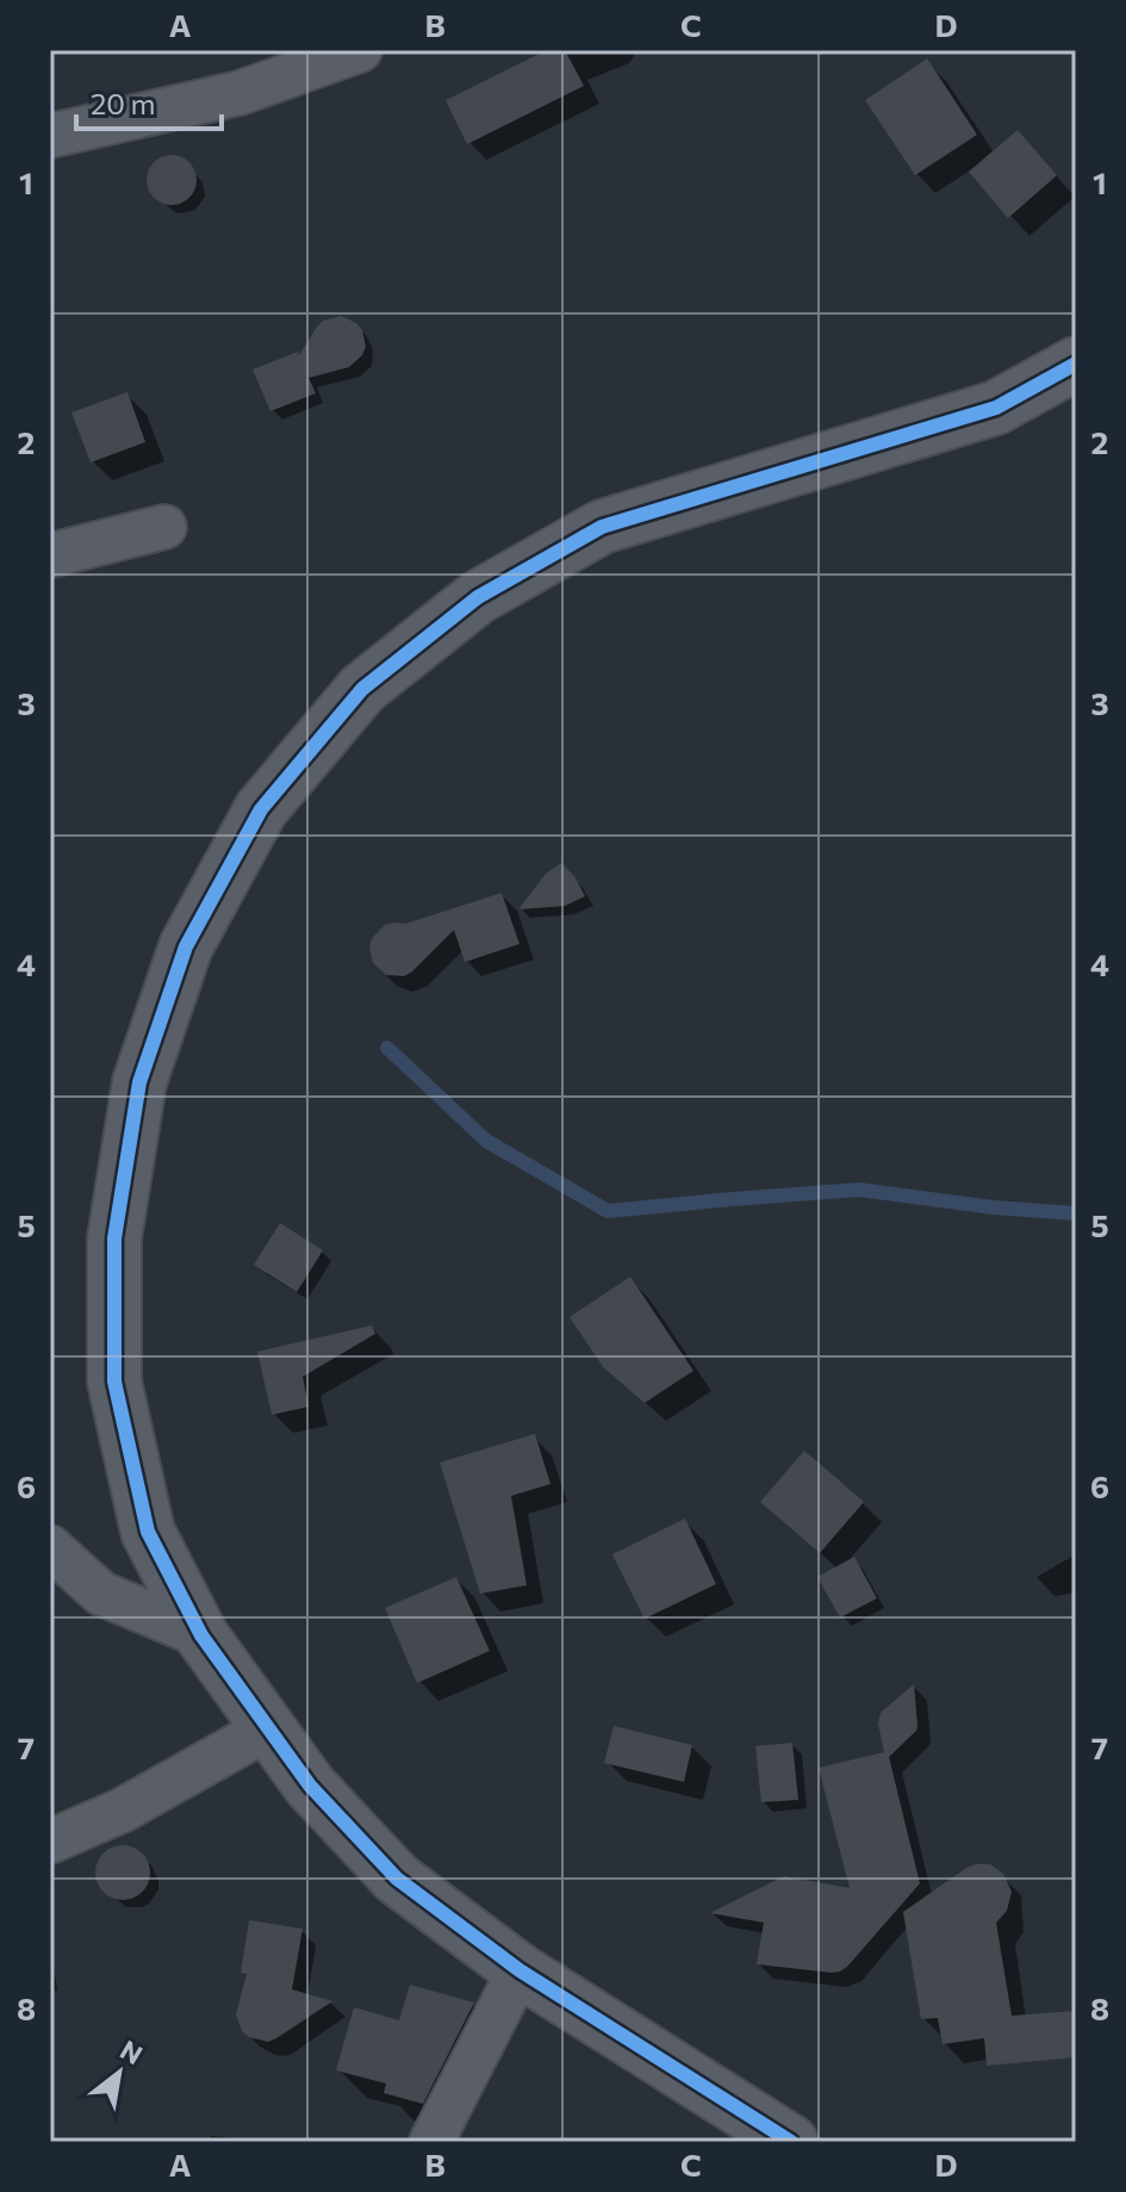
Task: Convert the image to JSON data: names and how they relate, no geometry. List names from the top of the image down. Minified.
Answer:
{"scale_bar":"20 m","north":"top right","grid":{"columns":["A","B","C","D"],"rows":["1","2","3","4","5","6","7","8"]}}
